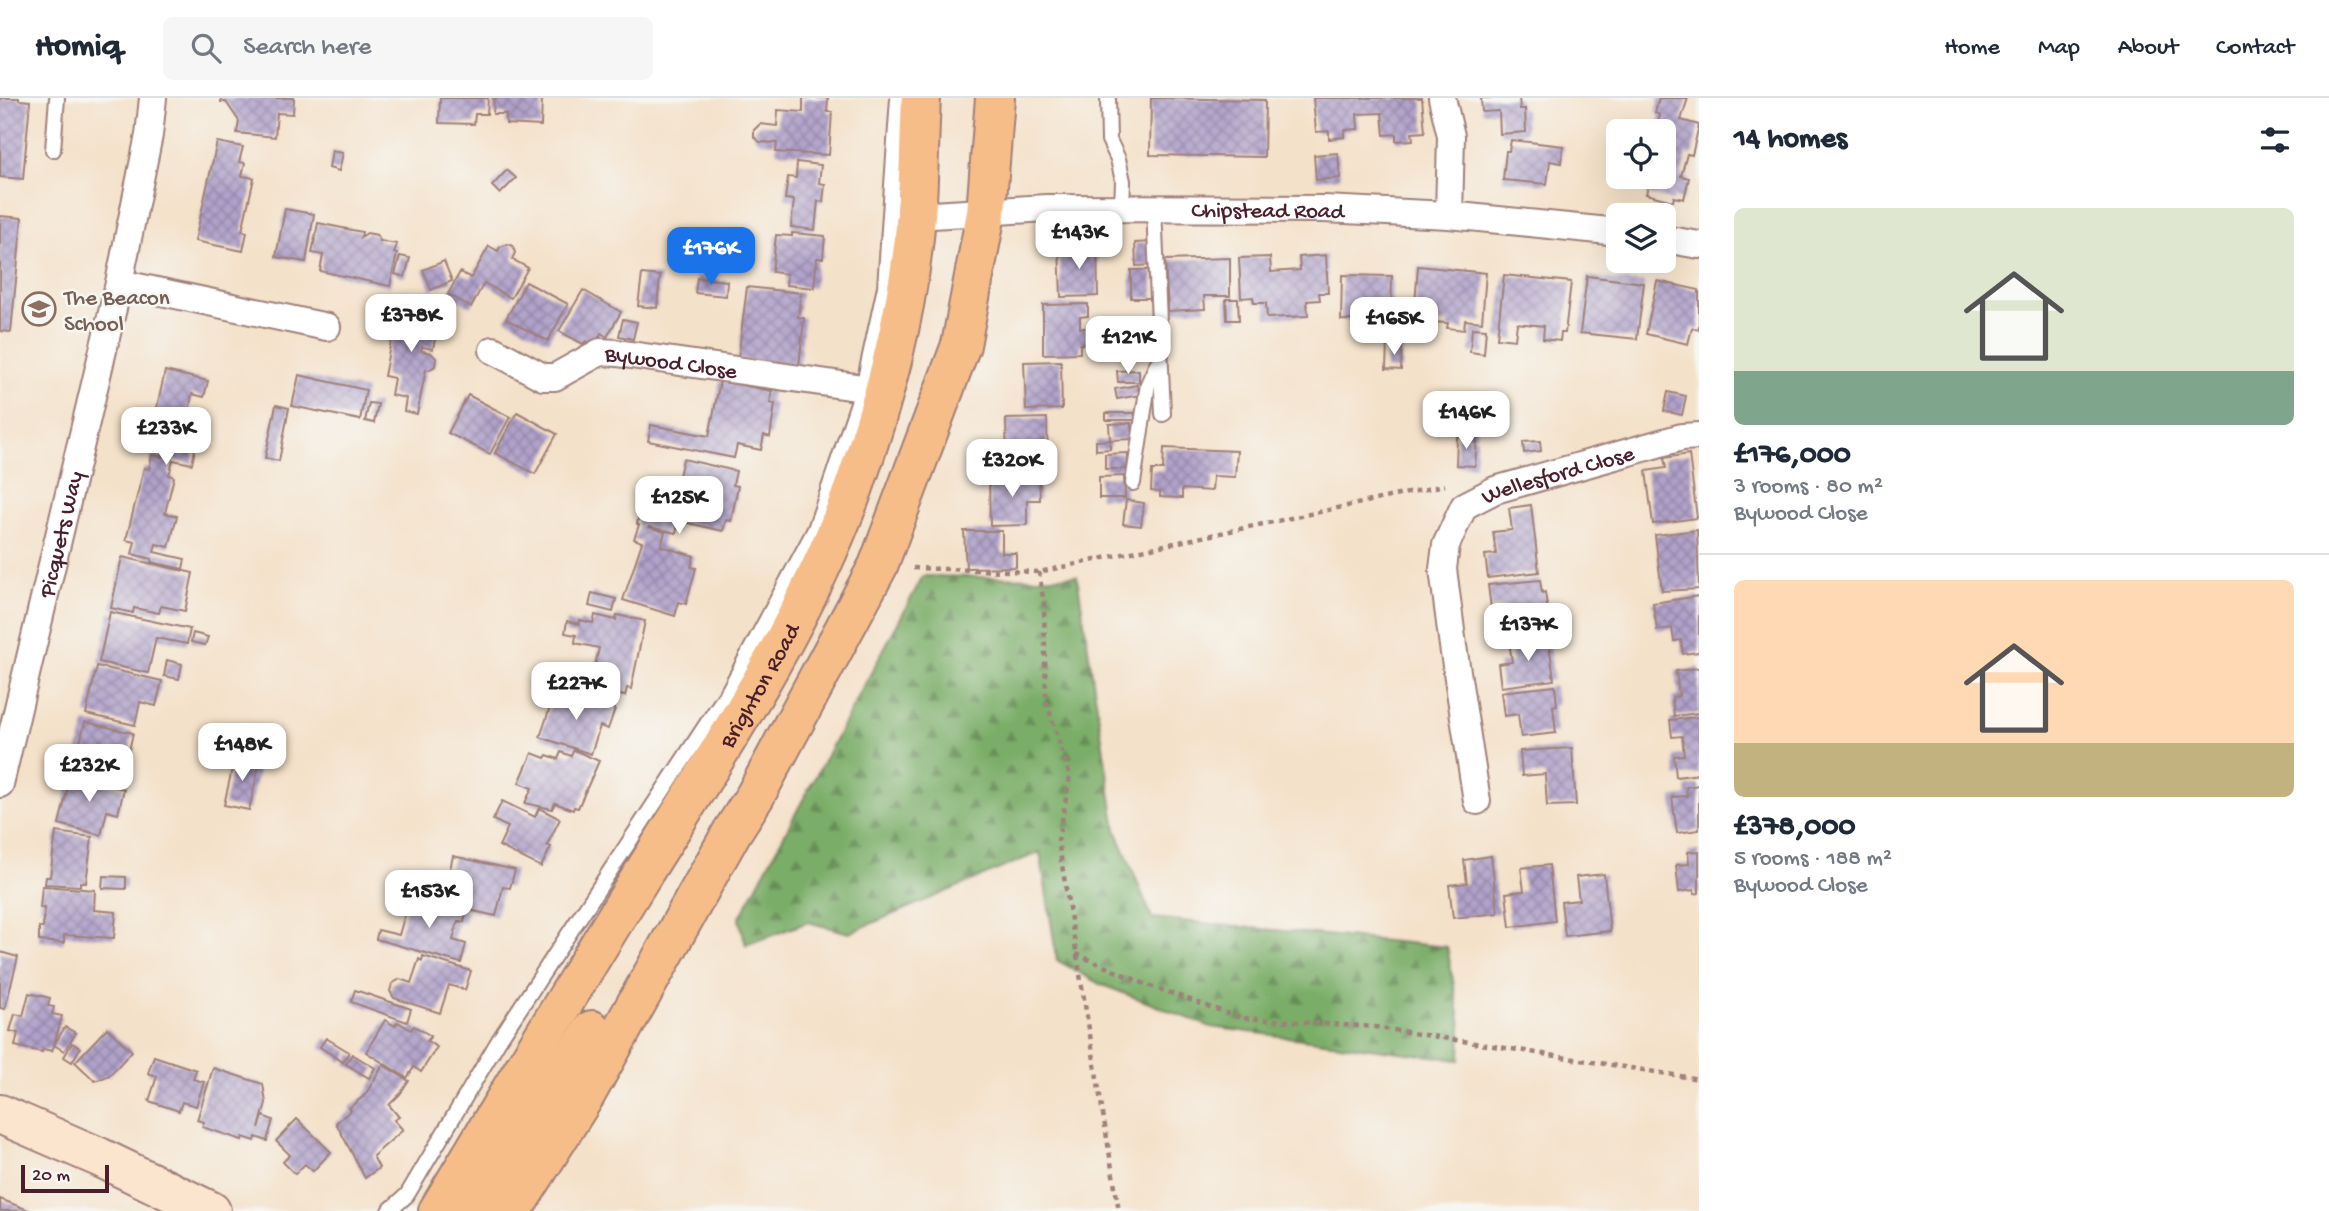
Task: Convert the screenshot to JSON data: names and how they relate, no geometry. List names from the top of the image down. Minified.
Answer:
{"streets":{"highway":["Brighton Road"],"street":["Chipstead Road","Bywood Close","Wellesford Close","Picquets Way"]},"crossings":[["Chipstead Road","Brighton Road"]],"places":{"school or university":["The Beacon School"]},"scale_bar":"20 m","page":{"header":"Homiq","search":"Search here","nav":["Home","Map","About","Contact"],"heading":"14 homes","list":[{"name":"£176,000","note":"3 rooms · 80 m² · Bywood Close"},{"name":"£378,000","note":"5 rooms · 188 m² · Bywood Close"}],"price":["£143K","£176K","£378K","£165K","£121K","£146K","£233K","£320K","£125K","£137K","£227K","£148K","£232K","£153K"],"scale":"20 m"}}
